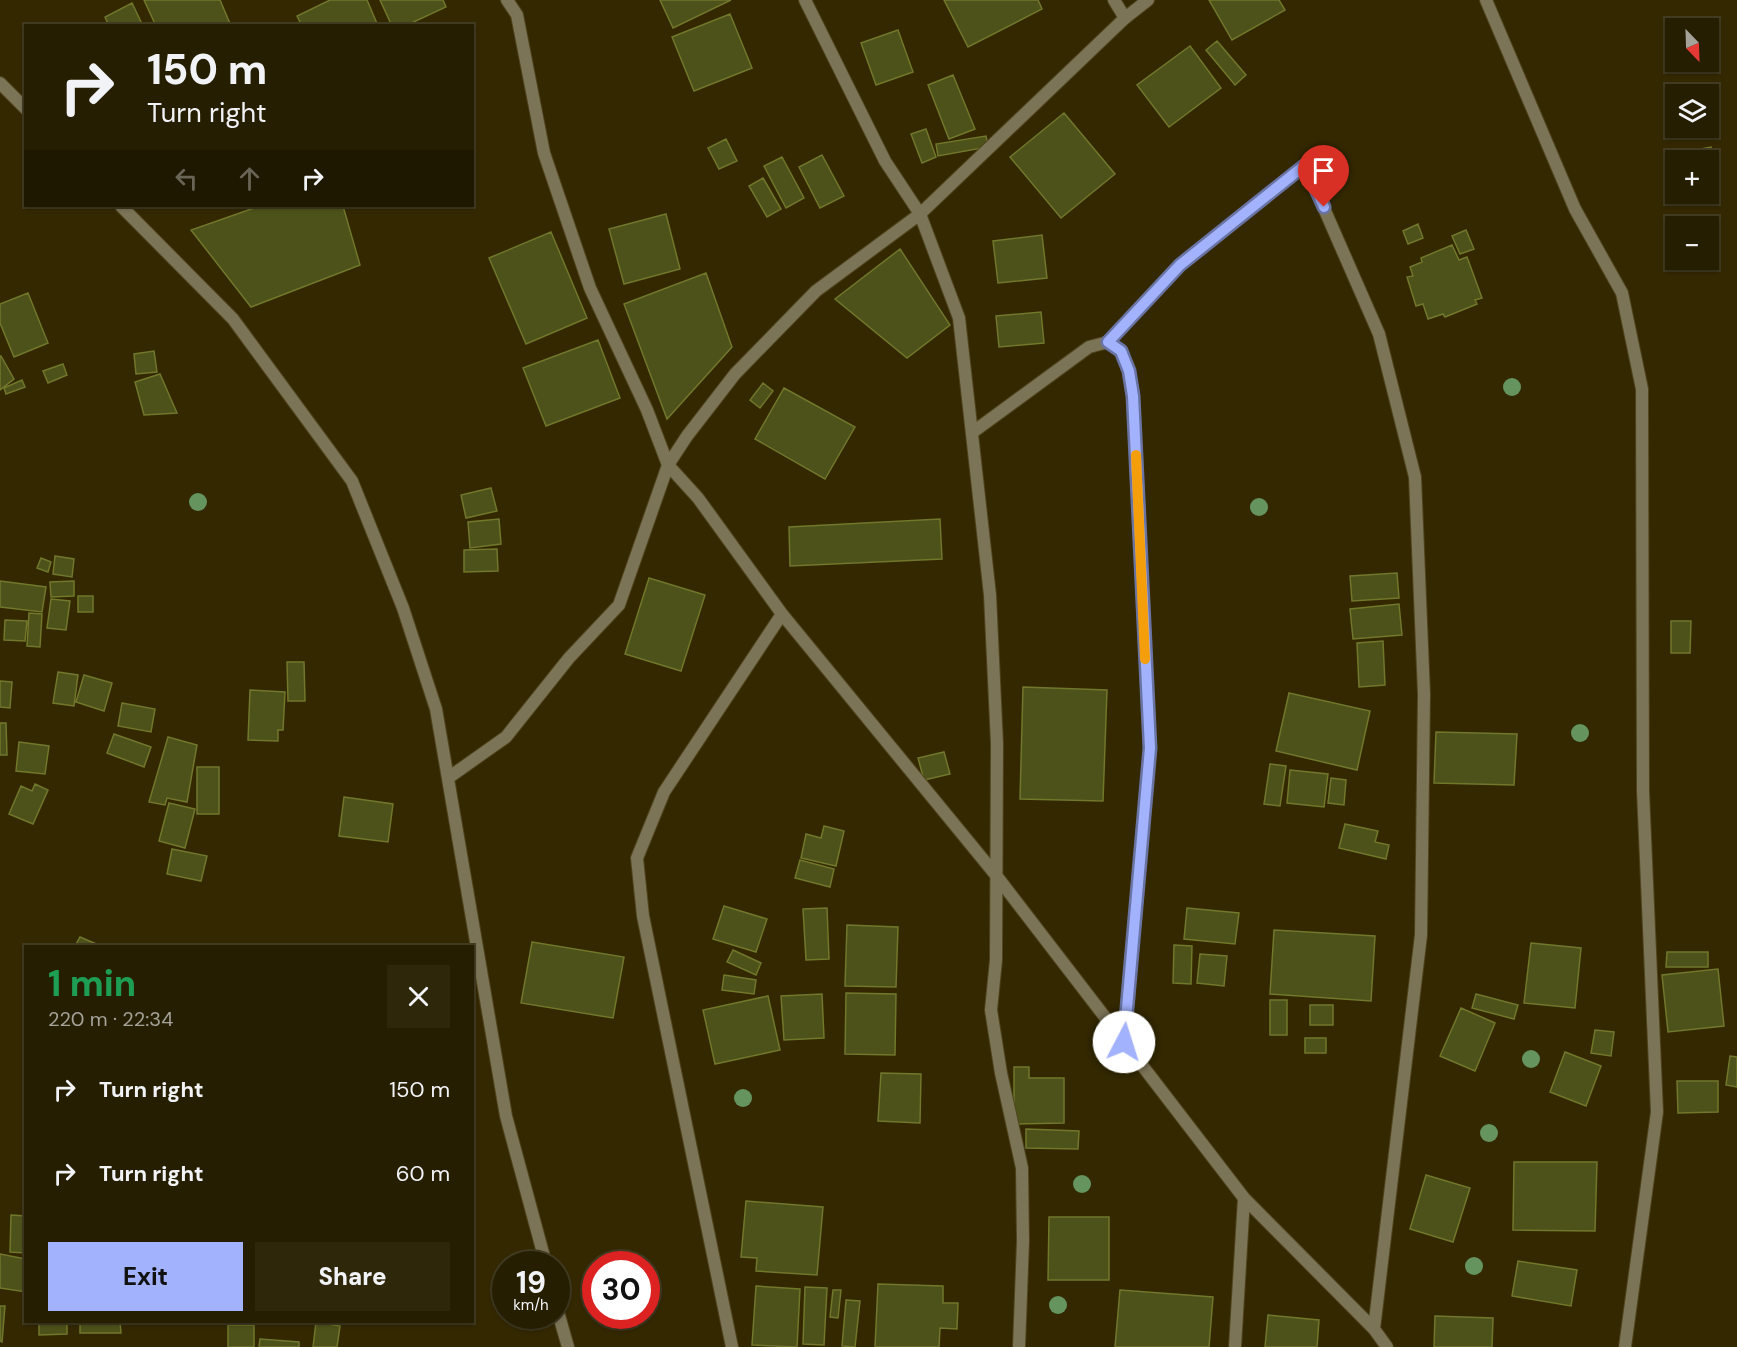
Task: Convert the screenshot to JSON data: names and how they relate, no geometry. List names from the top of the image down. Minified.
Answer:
{"north":"bottom right","page":{"map_buttons":["+","−"],"turn":["150 m","Turn right"],"heading":["1 min","220 m · 22:34"],"list":[{"name":"Turn right","value":"150 m"},{"name":"Turn right","value":"60 m"}],"buttons":["Exit","Share"],"speed":"19 km/h","limit":"30"}}
